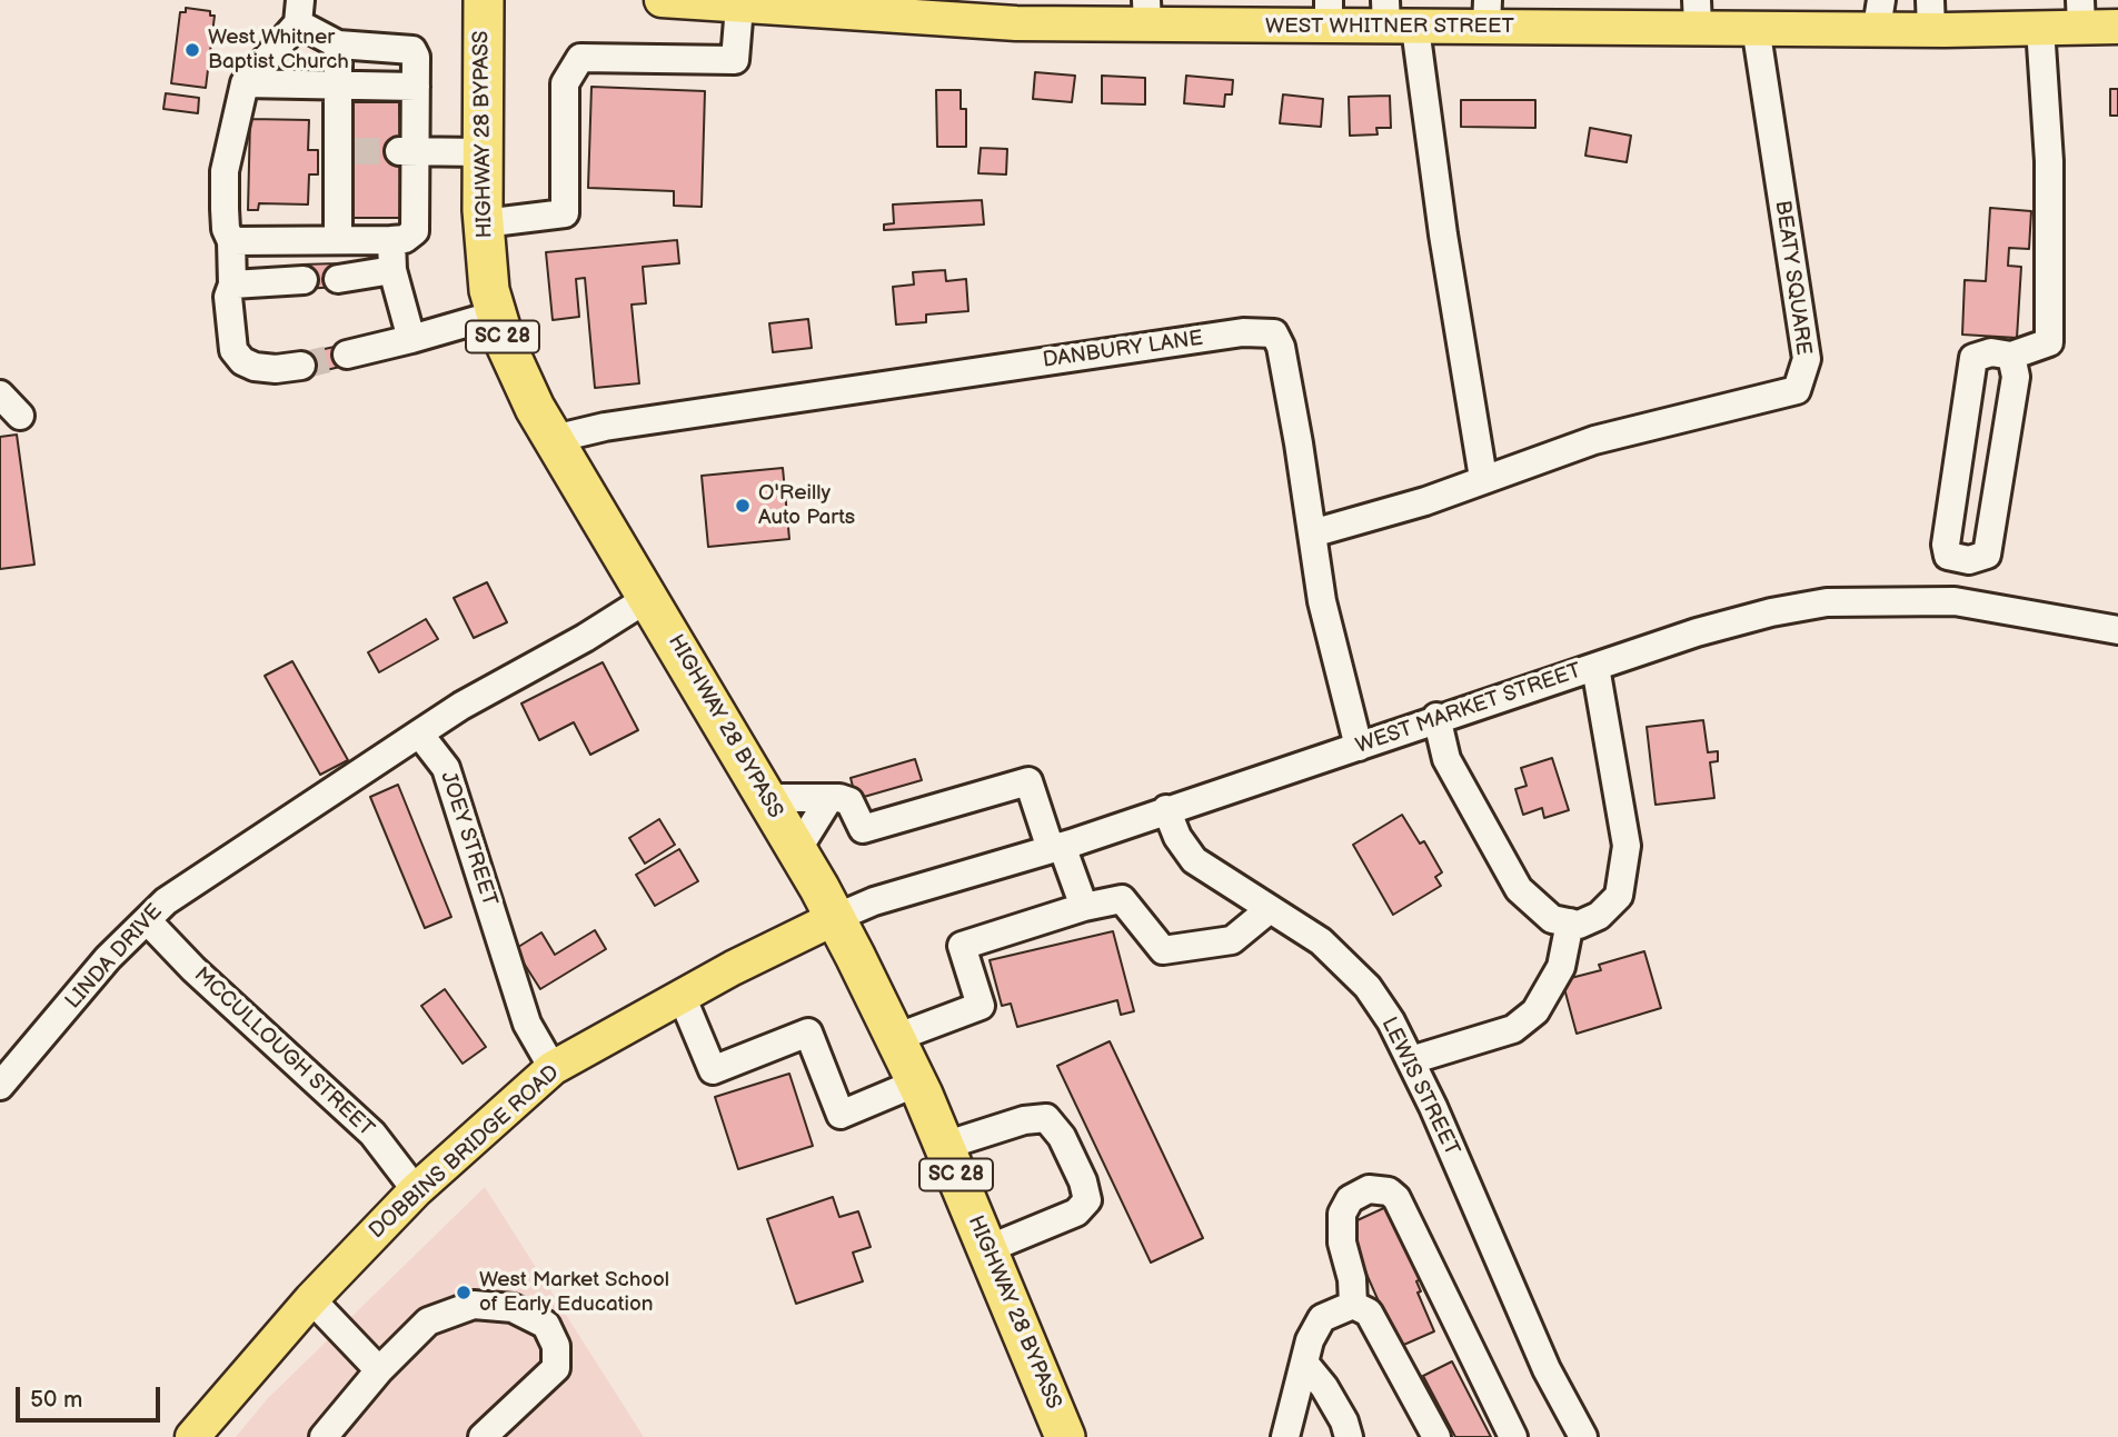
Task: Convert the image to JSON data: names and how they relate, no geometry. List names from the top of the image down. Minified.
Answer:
{"streets":{"highway":["HIGHWAY 28 BYPASS","SC 28"],"main road":["WEST WHITNER STREET","DOBBINS BRIDGE ROAD"],"street":["BEATY SQUARE","DANBURY LANE","WEST MARKET STREET","JOEY STREET","LINDA DRIVE","MCCULLOUGH STREET","LEWIS STREET"]},"crossings":[["WEST WHITNER STREET","BEATY SQUARE"],["HIGHWAY 28 BYPASS","DANBURY LANE"],["HIGHWAY 28 BYPASS","WEST MARKET STREET"],["HIGHWAY 28 BYPASS","DOBBINS BRIDGE ROAD"],["BEATY SQUARE","DANBURY LANE"],["DANBURY LANE","WEST MARKET STREET"],["WEST MARKET STREET","LEWIS STREET"],["WEST MARKET STREET","DOBBINS BRIDGE ROAD"],["JOEY STREET","LINDA DRIVE"],["JOEY STREET","DOBBINS BRIDGE ROAD"],["LINDA DRIVE","MCCULLOUGH STREET"],["MCCULLOUGH STREET","DOBBINS BRIDGE ROAD"]],"places":["West Whitner Baptist Church","O'Reilly Auto Parts","West Market School of Early Education"],"scale_bar":"50 m"}
